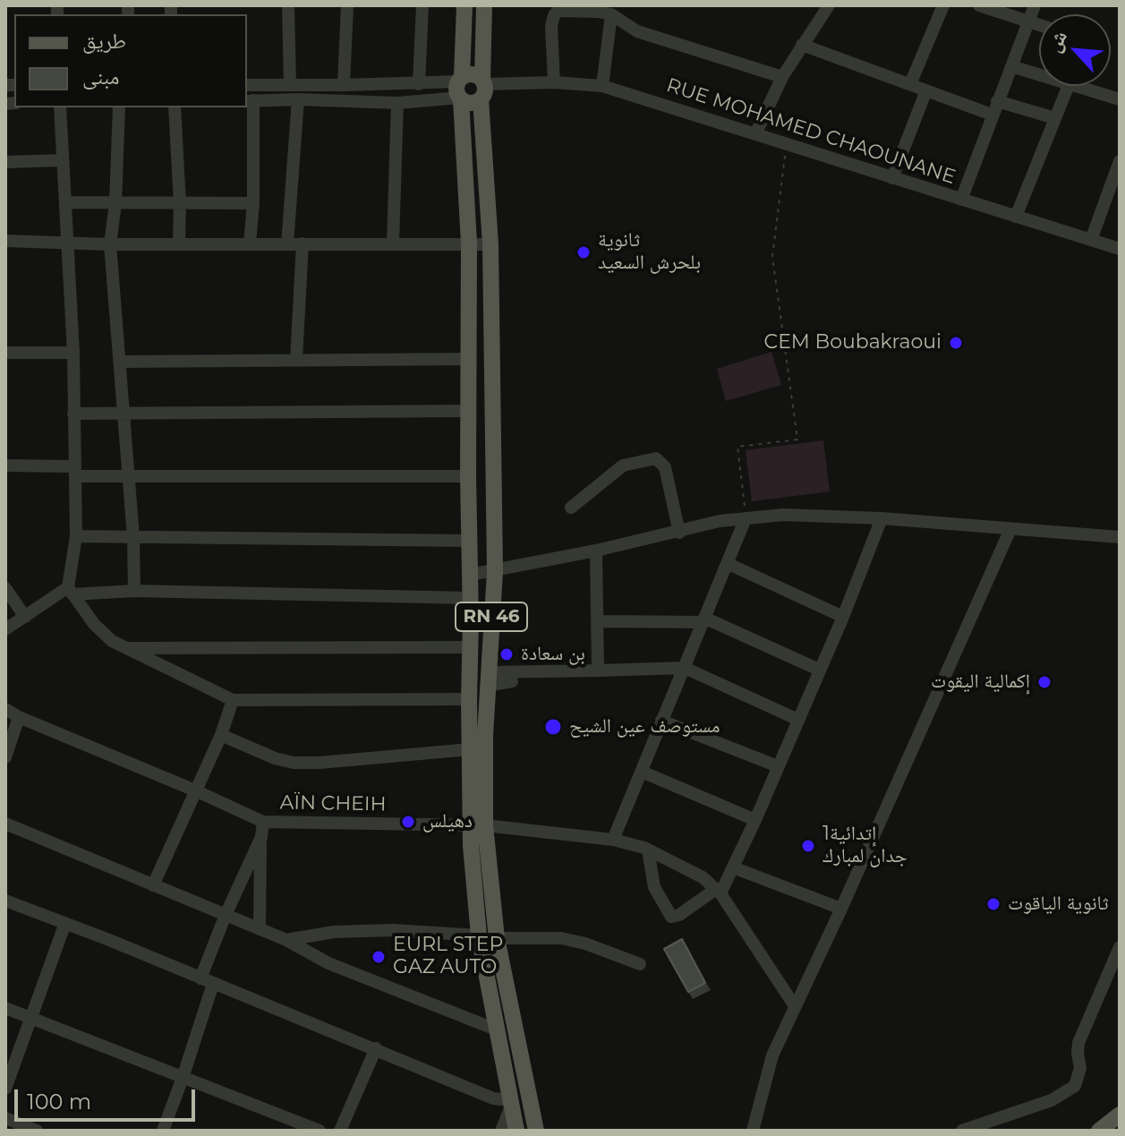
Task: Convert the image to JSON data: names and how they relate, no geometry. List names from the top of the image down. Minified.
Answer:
{"streets":{"main road":["RN 46"],"street":["RUE MOHAMED CHAOUNANE","AÏN CHEIH"]},"crossings":[["RUE MOHAMED CHAOUNANE","RN 46"],["RN 46","AÏN CHEIH"]],"places":["ثانوية بلحرش السعيد","CEM Boubakraoui","بن سعادة","إكمالية اليقوت","مستوصف عين الشيح","دهيلس","1إتدائية جدان لمبارك","ثانوية الياقوت","EURL STEP GAZ AUTO"],"legend":["طريق","مبنى"],"scale_bar":"100 m","north":"top left"}
